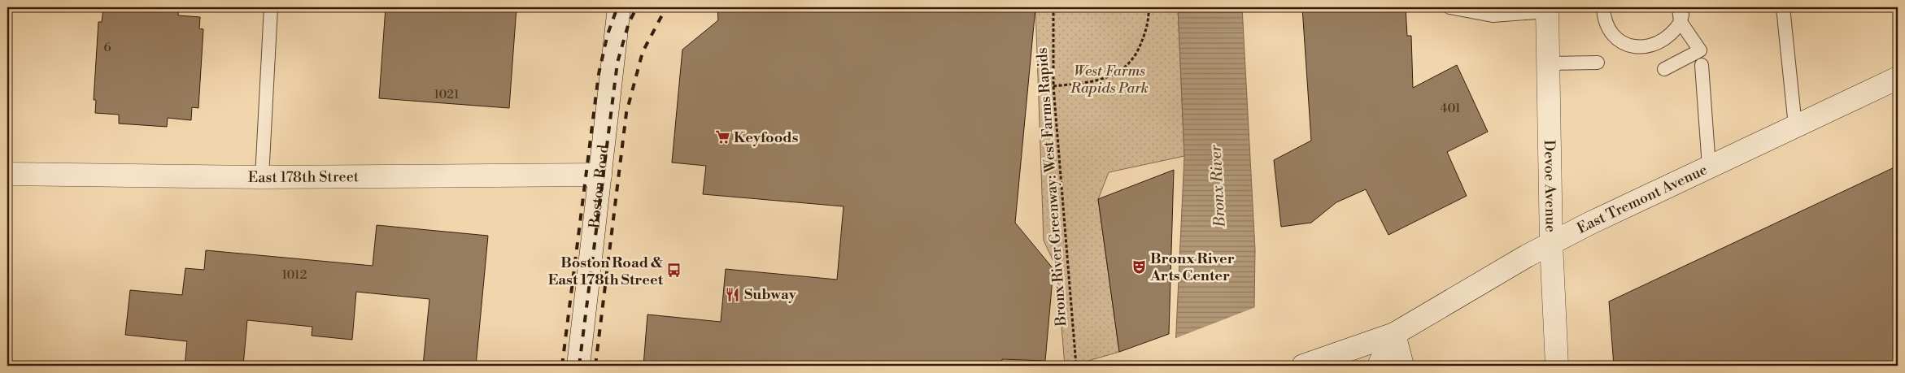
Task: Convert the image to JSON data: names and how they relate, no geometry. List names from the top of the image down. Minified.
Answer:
{"streets":{"street":["East 178th Street","Boston Road","Devoe Avenue","East Tremont Avenue"],"path":["Bronx River Greenway: West Farms Rapids"]},"crossings":[["East 178th Street","Boston Road"],["Devoe Avenue","East Tremont Avenue"]],"water":["Bronx River"],"parks":["West Farms Rapids Park"],"places":{"supermarket":["Keyfoods"],"theatre":["Bronx River Arts Center"],"bus stop":["Boston Road & East 178th Street"],"restaurant":["Subway"]},"house_numbers":["6","1021","401","1012"]}
